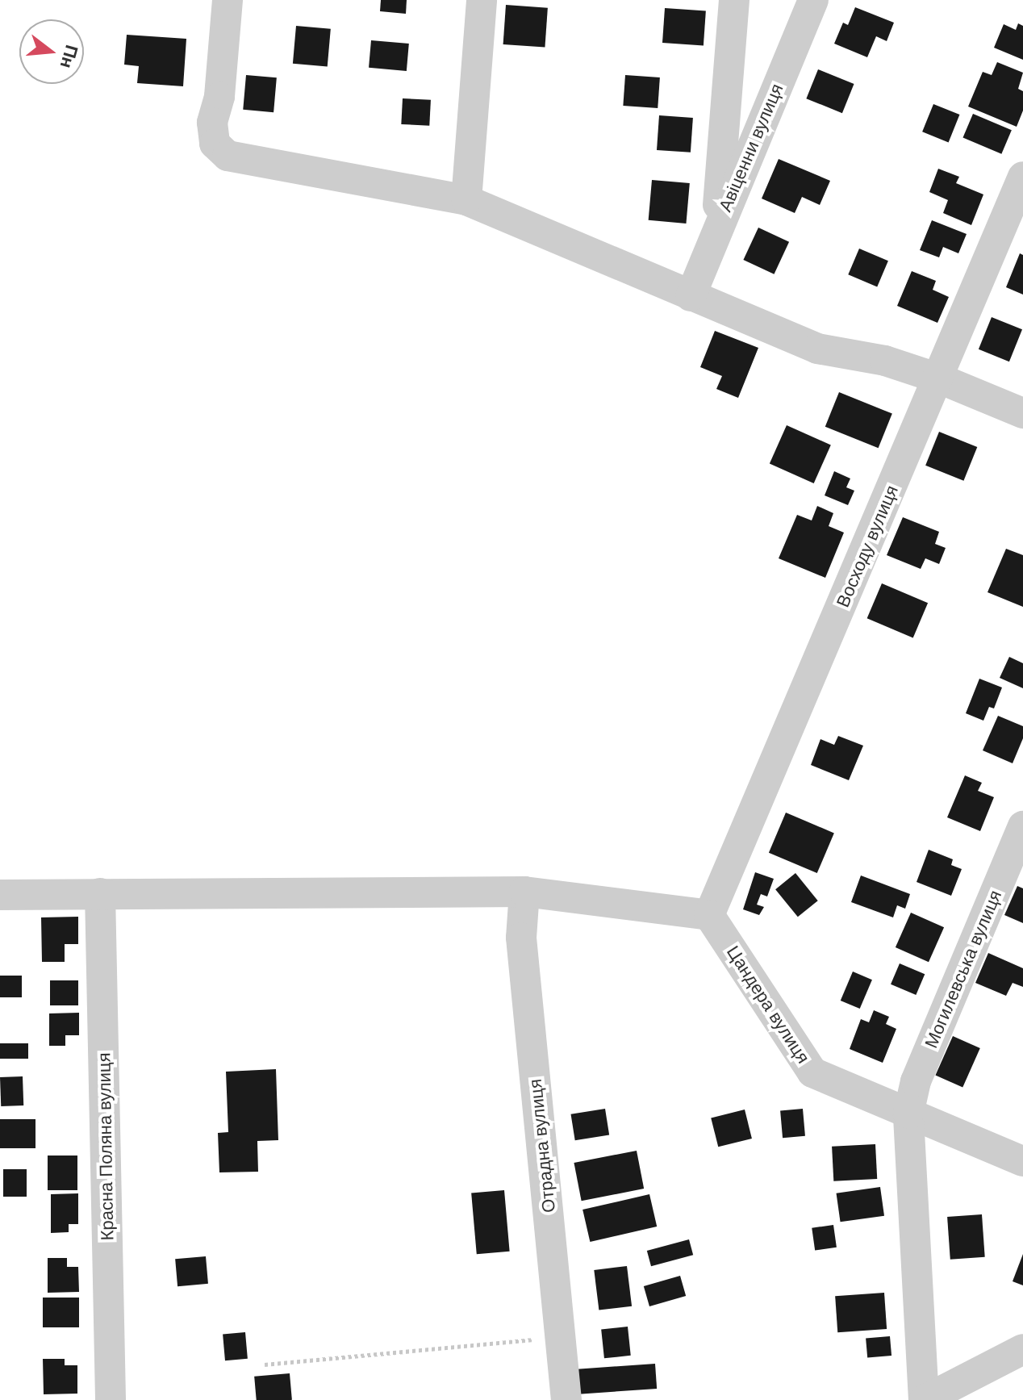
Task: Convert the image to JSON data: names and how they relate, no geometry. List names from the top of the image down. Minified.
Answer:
{"streets":{"street":["Авіценни вулиця","Восходу вулиця","Могилевська вулиця","Цандера вулиця","Отрадна вулиця","Красна Поляна вулиця"]},"crossings":[["Восходу вулиця","Цандера вулиця"],["Могилевська вулиця","Цандера вулиця"]],"north":"right"}
